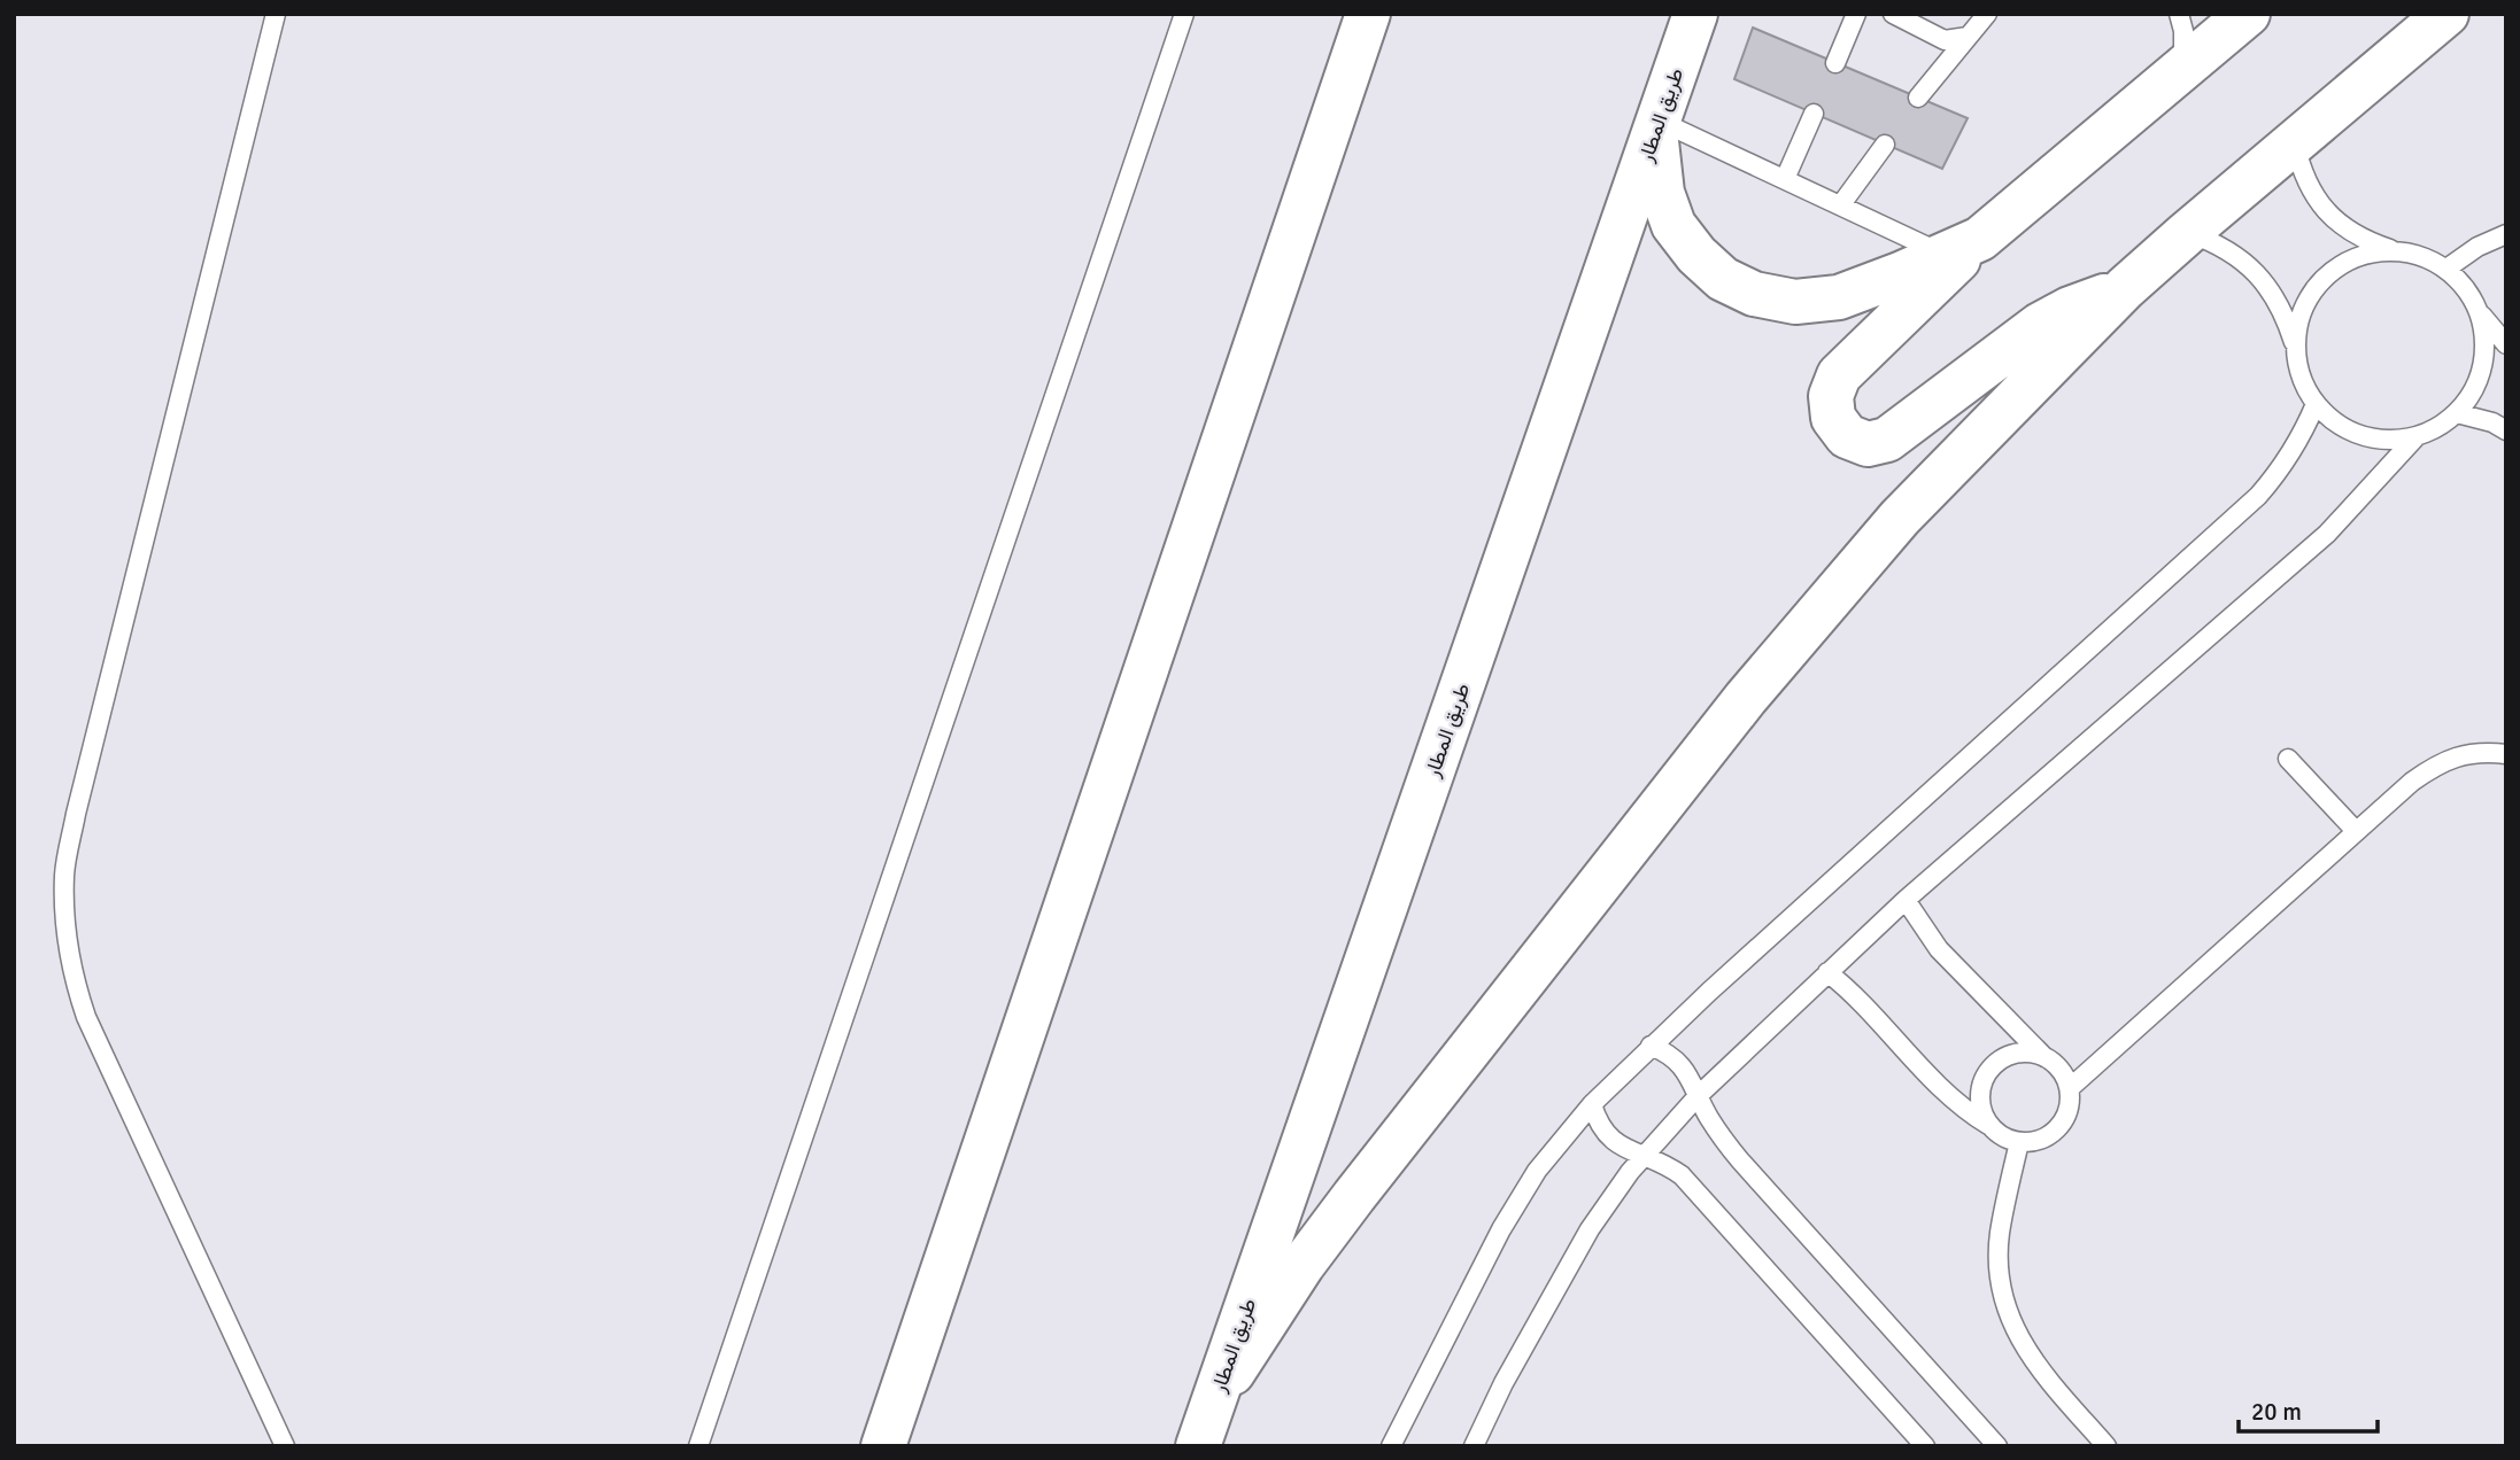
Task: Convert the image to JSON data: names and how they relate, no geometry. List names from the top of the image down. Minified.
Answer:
{"streets":{"street":["طريق المطار"]},"scale_bar":"20 m"}
